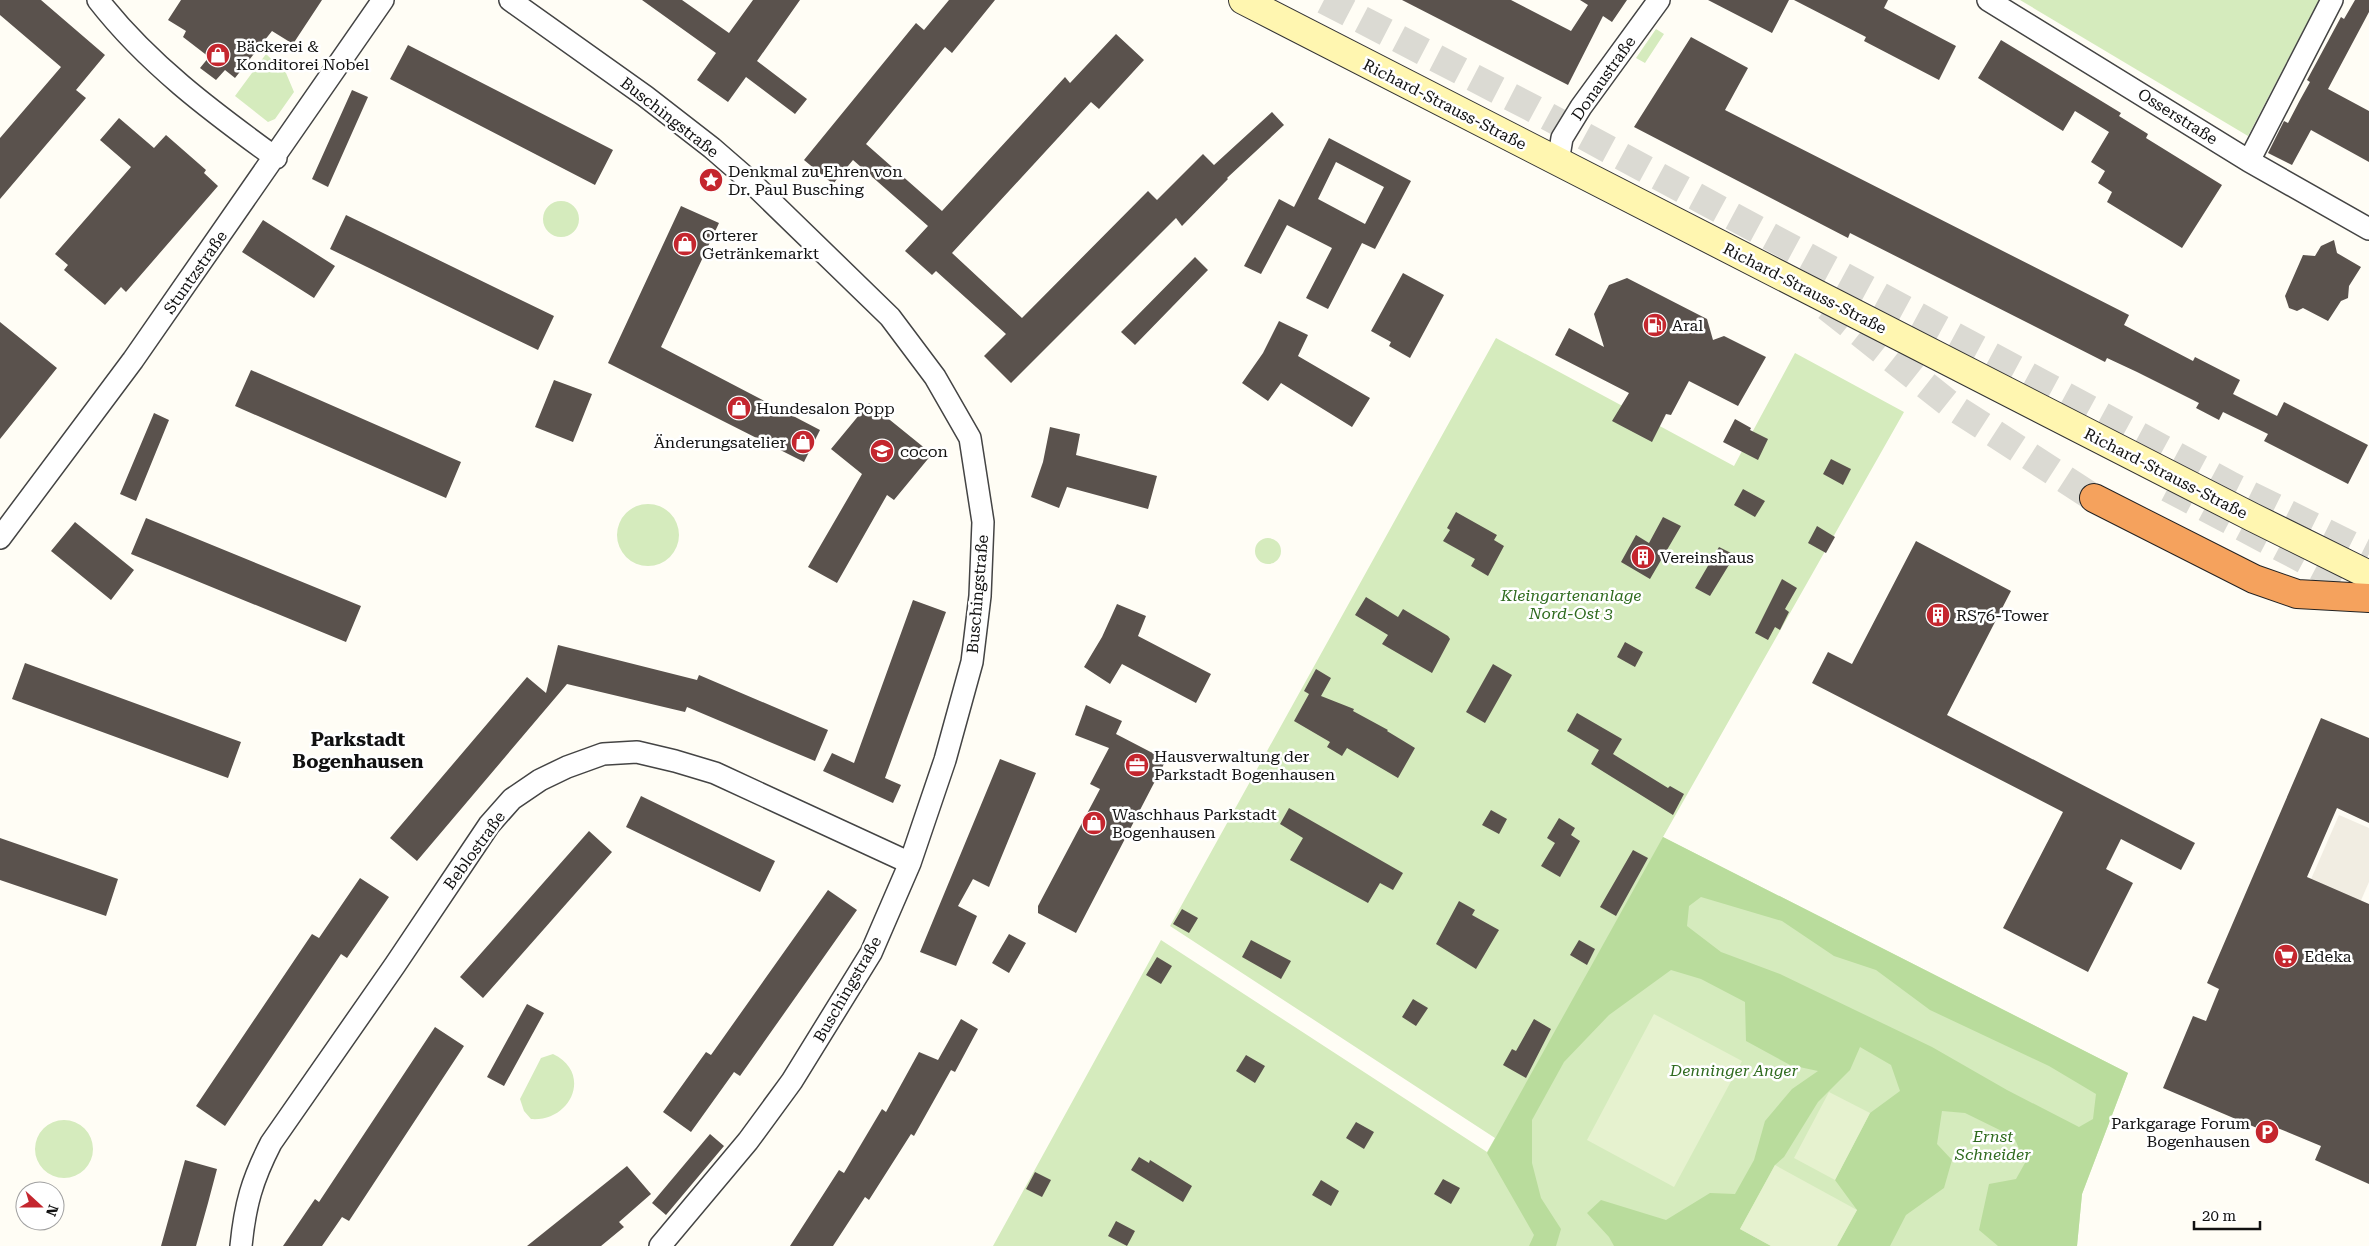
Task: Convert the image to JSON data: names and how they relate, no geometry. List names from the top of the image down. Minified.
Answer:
{"streets":{"main road":["Richard-Strauss-Straße"],"street":["Donaustraße","Osserstraße","Buschingstraße","Stuntzstraße","Beblostraße"]},"crossings":[["Donaustraße","Richard-Strauss-Straße"],["Buschingstraße","Beblostraße"]],"districts":["Parkstadt Bogenhausen"],"parks":["Kleingartenanlage Nord-Ost 3","Denninger Anger","Ernst Schneider"],"places":{"shop":["Bäckerei & Konditorei Nobel","Orterer Getränkemarkt","Hundesalon Popp","Änderungsatelier","Waschhaus Parkstadt Bogenhausen"],"place":["Denkmal zu Ehren von Dr. Paul Busching"],"fuel station":["Aral"],"school or university":["cocon"],"building":["Vereinshaus","RS76-Tower"],"office":["Hausverwaltung der Parkstadt Bogenhausen"],"supermarket":["Edeka"],"parking":["Parkgarage Forum Bogenhausen"]},"scale_bar":"20 m","north":"right"}
